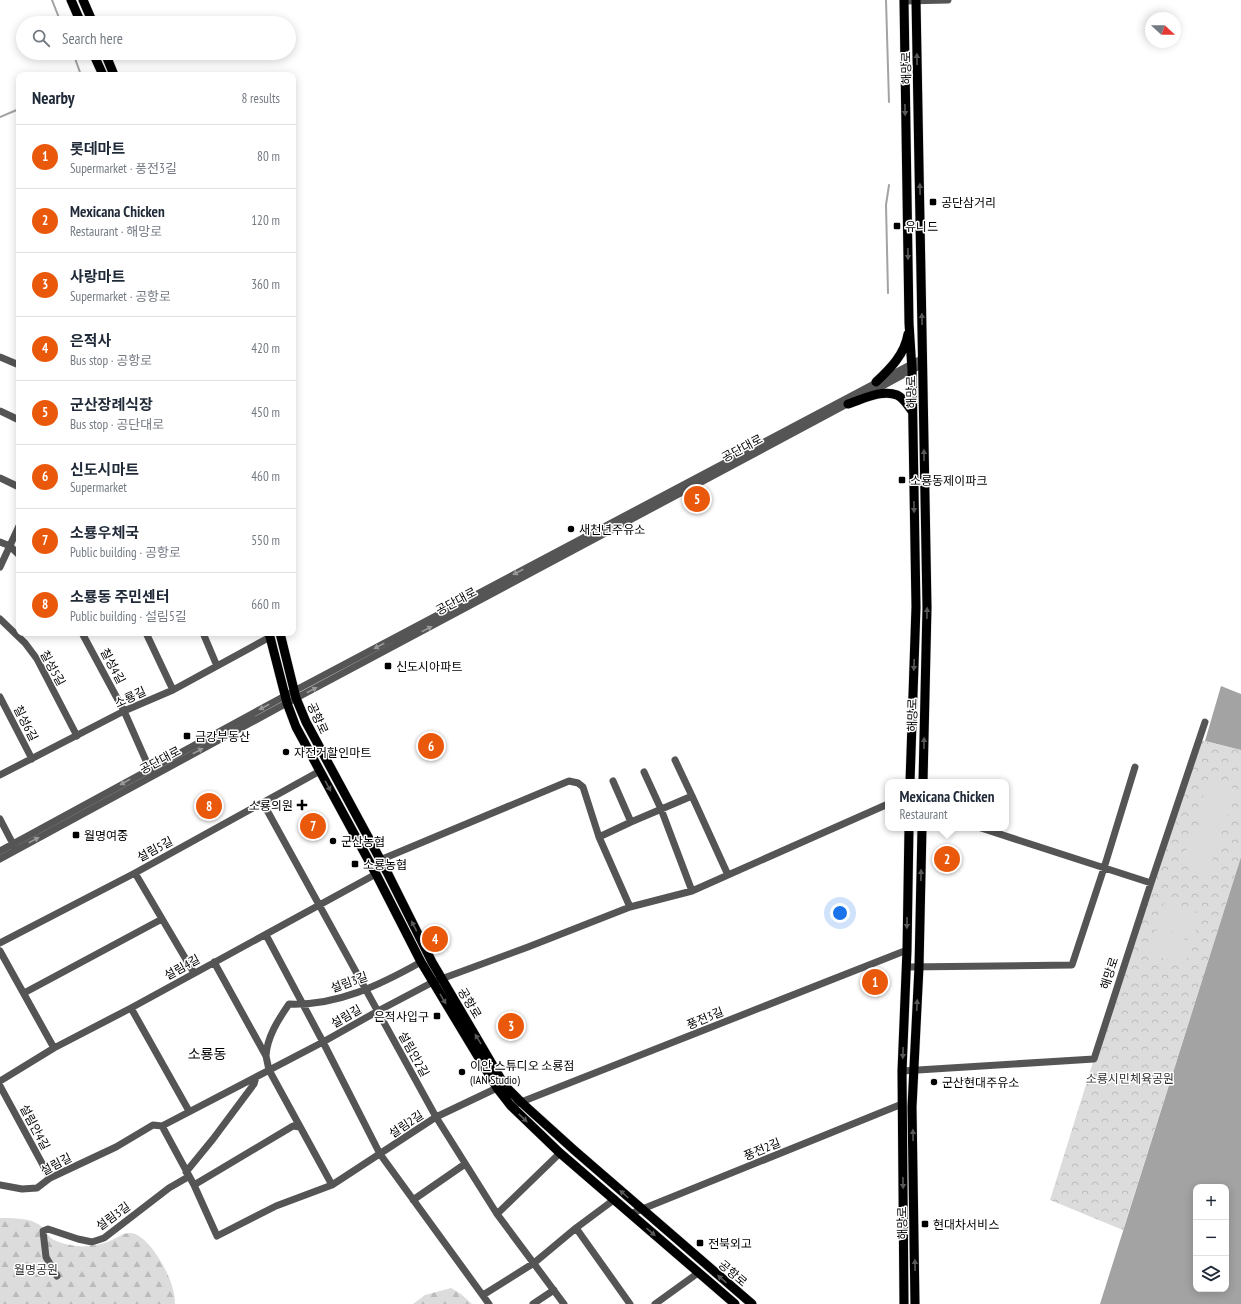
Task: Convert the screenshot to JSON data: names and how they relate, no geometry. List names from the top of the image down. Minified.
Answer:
{"streets":{"main road":["해망로","공항로"],"street":["공단대로","칠성4길","칠성5길","소룡길","칠성6길","설림5길","설림4길","설림3길","설림길","풍전3길","설림안2길","설림2길","설림안4길","풍전2길"]},"crossings":[["해망로","공단대로"],["해망로","풍전3길"],["해망로","풍전2길"],["공단대로","칠성4길"],["공단대로","공항로"],["칠성4길","소룡길"],["칠성5길","소룡길"],["소룡길","칠성6길"],["공항로","설림5길"],["공항로","설림4길"],["공항로","설림3길"],["공항로","설림길"],["공항로","풍전3길"],["공항로","설림2길"],["공항로","풍전2길"],["설림5길","설림안2길"],["설림4길","설림안2길"],["설림3길","설림길"],["설림3길","설림안2길"],["설림3길","설림2길"],["설림길","설림안2길"],["설림길","설림안4길"],["설림안2길","설림2길"]],"districts":["소룡동"],"parks":["소룡시민체육공원","월명공원"],"places":{"transit":["공단삼거리","유니드","소룡동제이파크","신도시아파트","금강부동산","월명여중","소룡농협","은적사입구","현대차서비스","전북외고"],"other":["새천년주유소","자전거할인마트","군산농협","이안 스튜디오 소룡점 (IAN Studio)","군산현대주유소"],"health":["소룡의원"]},"north":"right","page":{"search":"Search here","heading":["Nearby","8 results"],"list":[{"mark":"1","name":"롯데마트","note":"Supermarket · 풍전3길","value":"80 m"},{"mark":"2","name":"Mexicana Chicken","note":"Restaurant · 해망로","value":"120 m"},{"mark":"3","name":"사랑마트","note":"Supermarket · 공항로","value":"360 m"},{"mark":"4","name":"은적사","note":"Bus stop · 공항로","value":"420 m"},{"mark":"5","name":"군산장례식장","note":"Bus stop · 공단대로","value":"450 m"},{"mark":"6","name":"신도시마트","note":"Supermarket","value":"460 m"},{"mark":"7","name":"소룡우체국","note":"Public building · 공항로","value":"550 m"},{"mark":"8","name":"소룡동 주민센터","note":"Public building · 설림5길","value":"660 m"}],"pins":["5","6","8","7","2","4","1","3"],"popup":["Mexicana Chicken","Restaurant"],"map_buttons":["+","−"]}}
